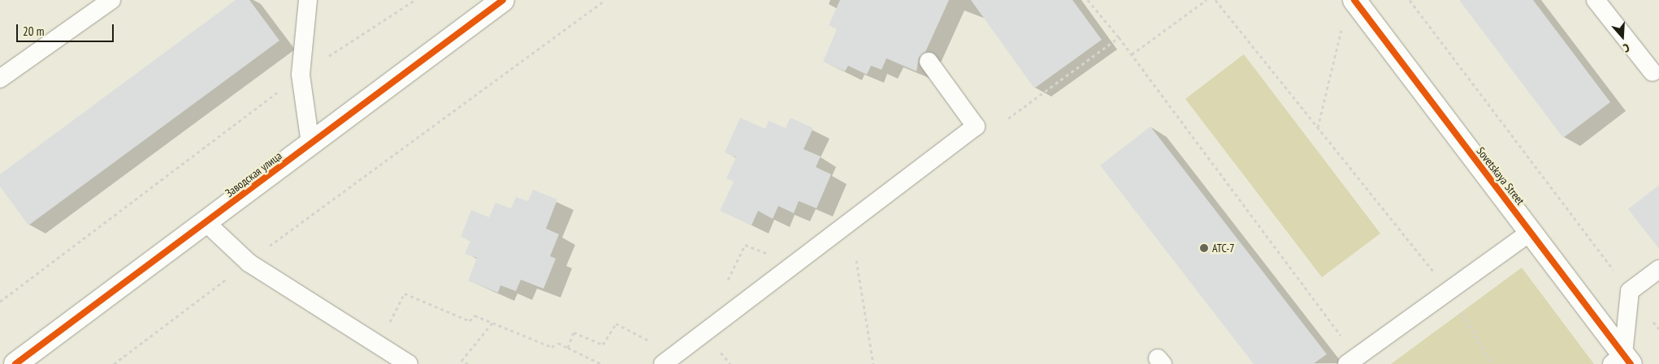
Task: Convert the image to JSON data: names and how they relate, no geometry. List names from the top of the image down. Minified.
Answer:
{"streets":{"street":["Заводская улица","Sovetskaya Street"]},"places":["АТС-7"],"scale_bar":"20 m","north":"bottom"}
